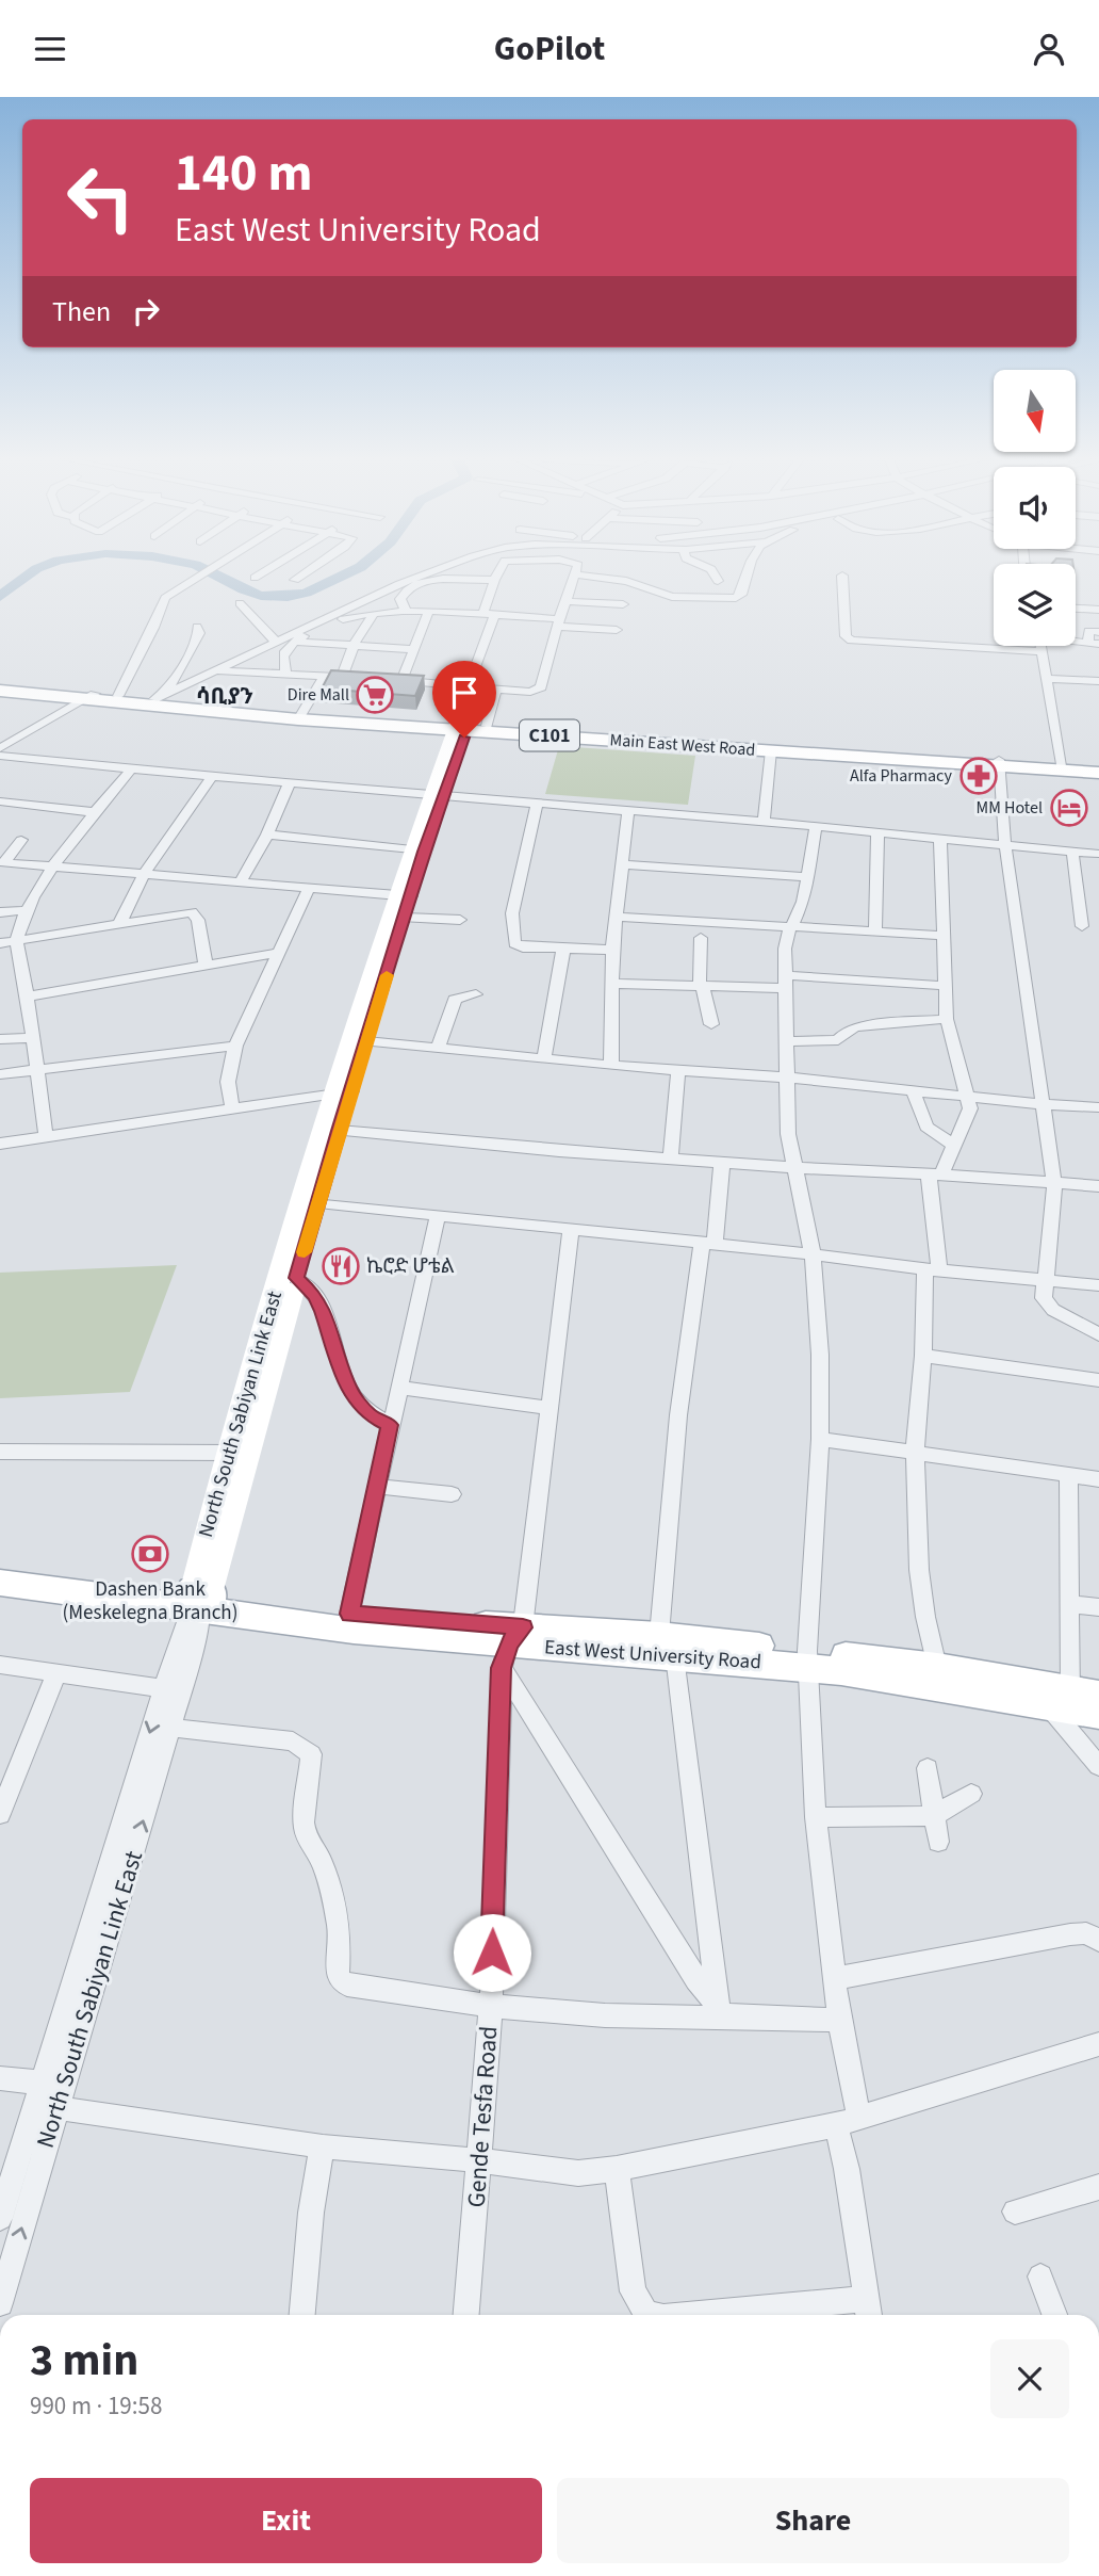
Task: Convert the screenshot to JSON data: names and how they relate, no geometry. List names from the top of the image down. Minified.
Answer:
{"streets":{"main road":["C101","Main East West Road","North South Sabiyan Link East","East West University Road"],"street":["Gende Tesfa Road"]},"crossings":[["Main East West Road","North South Sabiyan Link East"],["North South Sabiyan Link East","East West University Road"],["East West University Road","Gende Tesfa Road"]],"districts":["ሳቢያን"],"places":{"supermarket":["Dire Mall"],"pharmacy":["Alfa Pharmacy"],"hotel":["MM Hotel"],"restaurant":["ኬሮድ ሆቴል"],"bank":["Dashen Bank (Meskelegna Branch)"]},"north":"bottom","page":{"header":"GoPilot","turn":["140 m","East West University Road"],"then":"Then","heading":["3 min","990 m · 19:58"],"buttons":["Exit","Share"]}}
